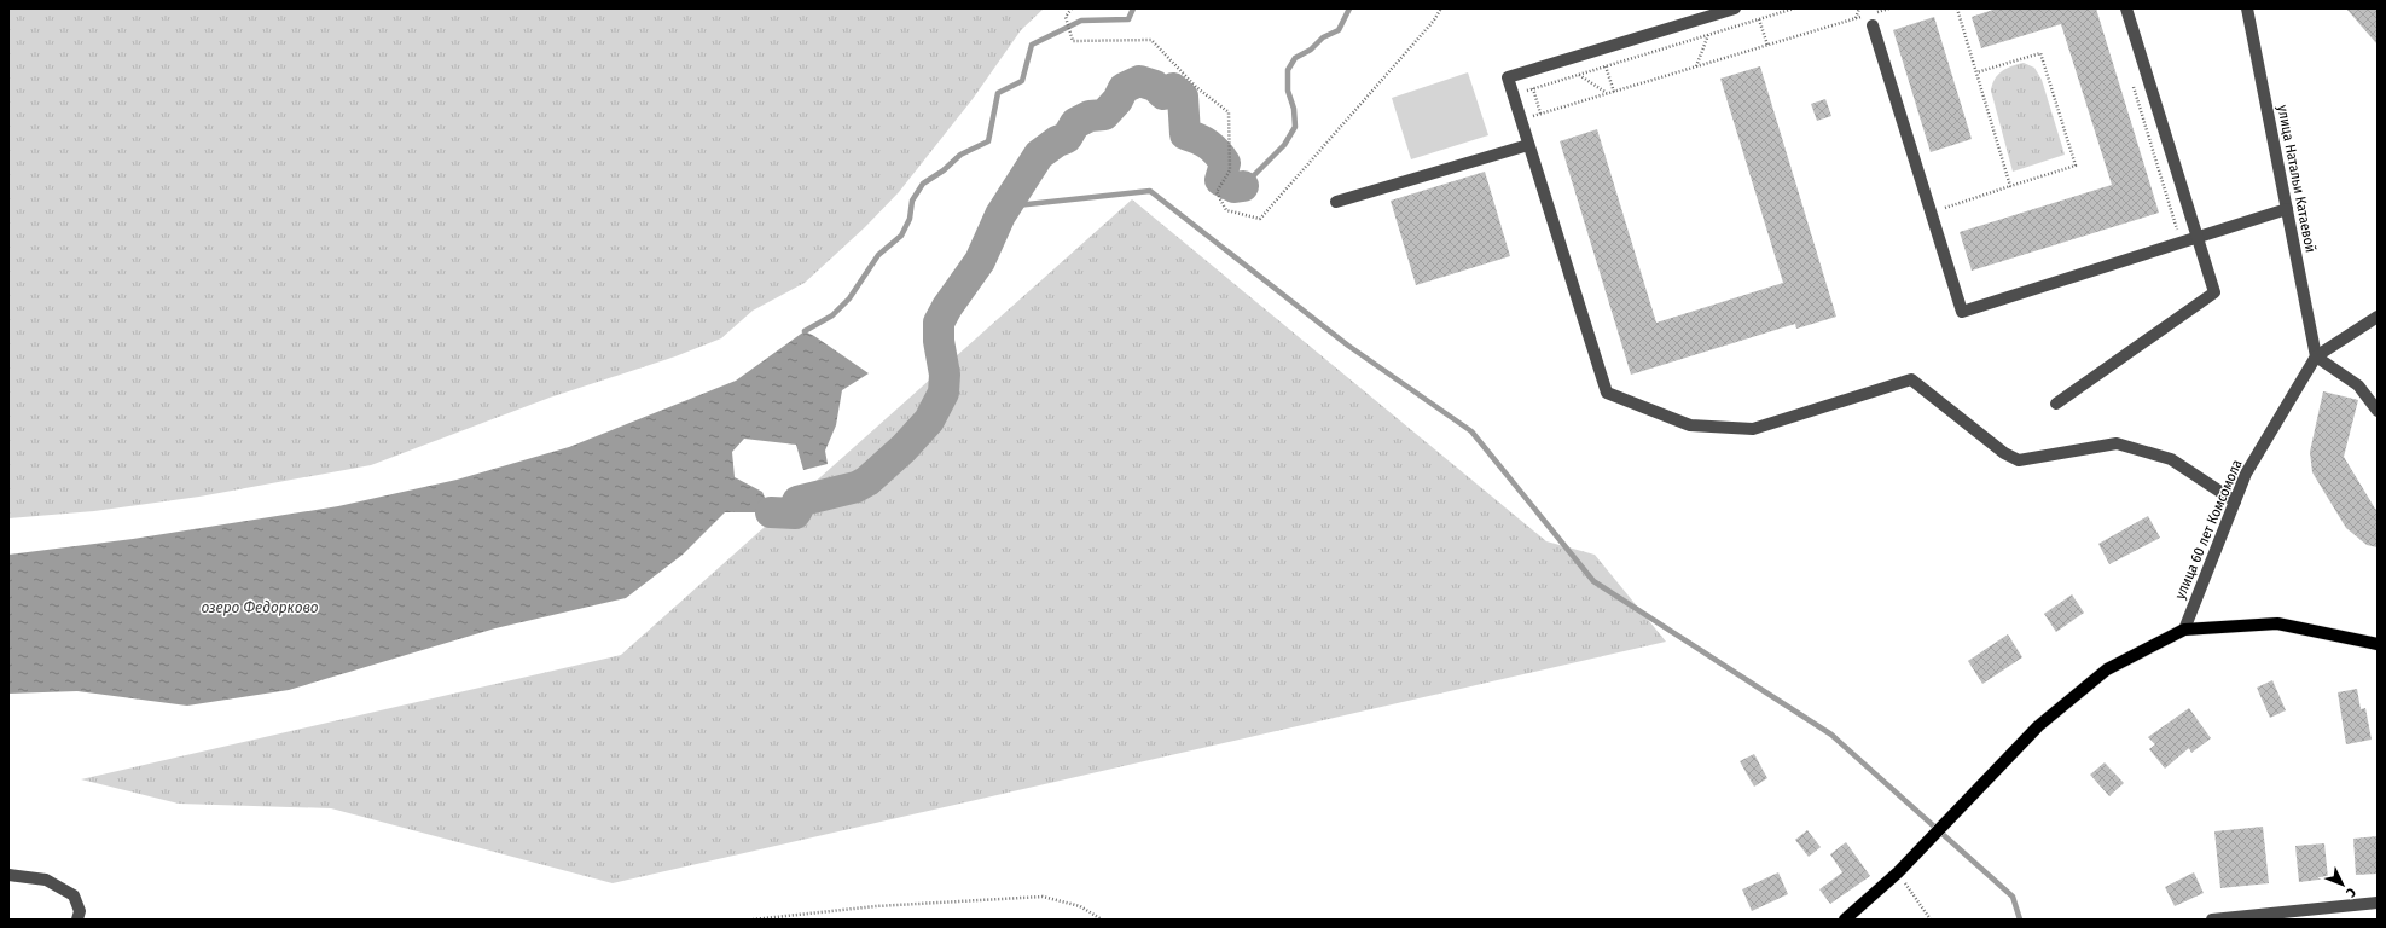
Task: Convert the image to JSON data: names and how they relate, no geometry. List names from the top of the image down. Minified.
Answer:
{"streets":{"street":["улица Натальи Катаевой","улица 60 лет Комсомола"]},"crossings":[["улица Натальи Катаевой","улица 60 лет Комсомола"]],"water":["озеро Федорково"],"north":"bottom right"}
